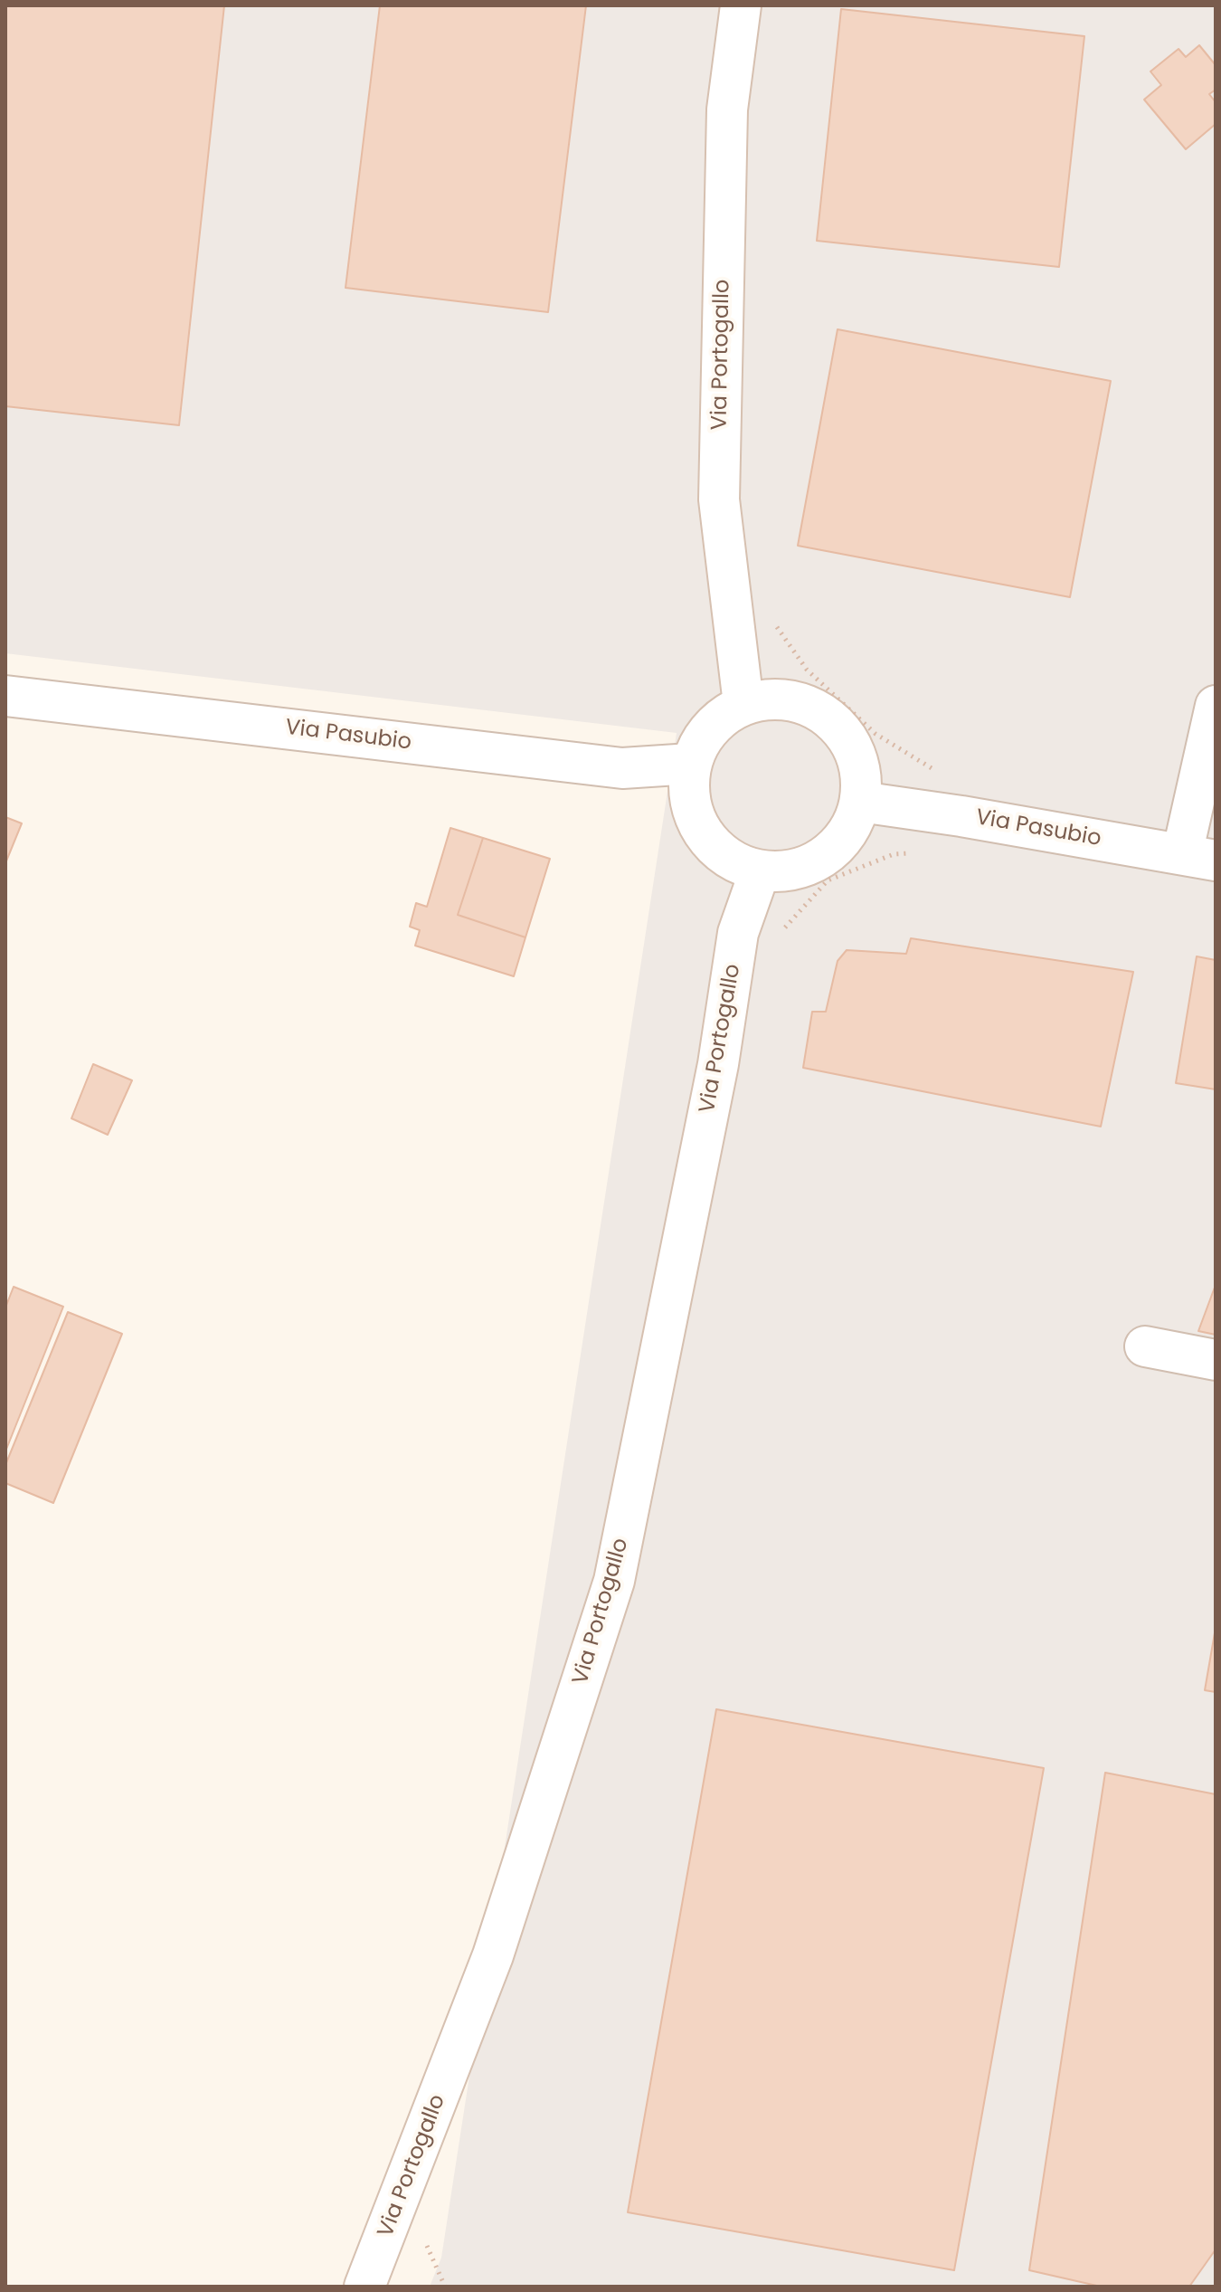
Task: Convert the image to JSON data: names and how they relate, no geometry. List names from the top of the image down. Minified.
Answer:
{"streets":{"main road":["Via Portogallo","Via Pasubio"]},"crossings":[["Via Portogallo","Via Pasubio"]]}
